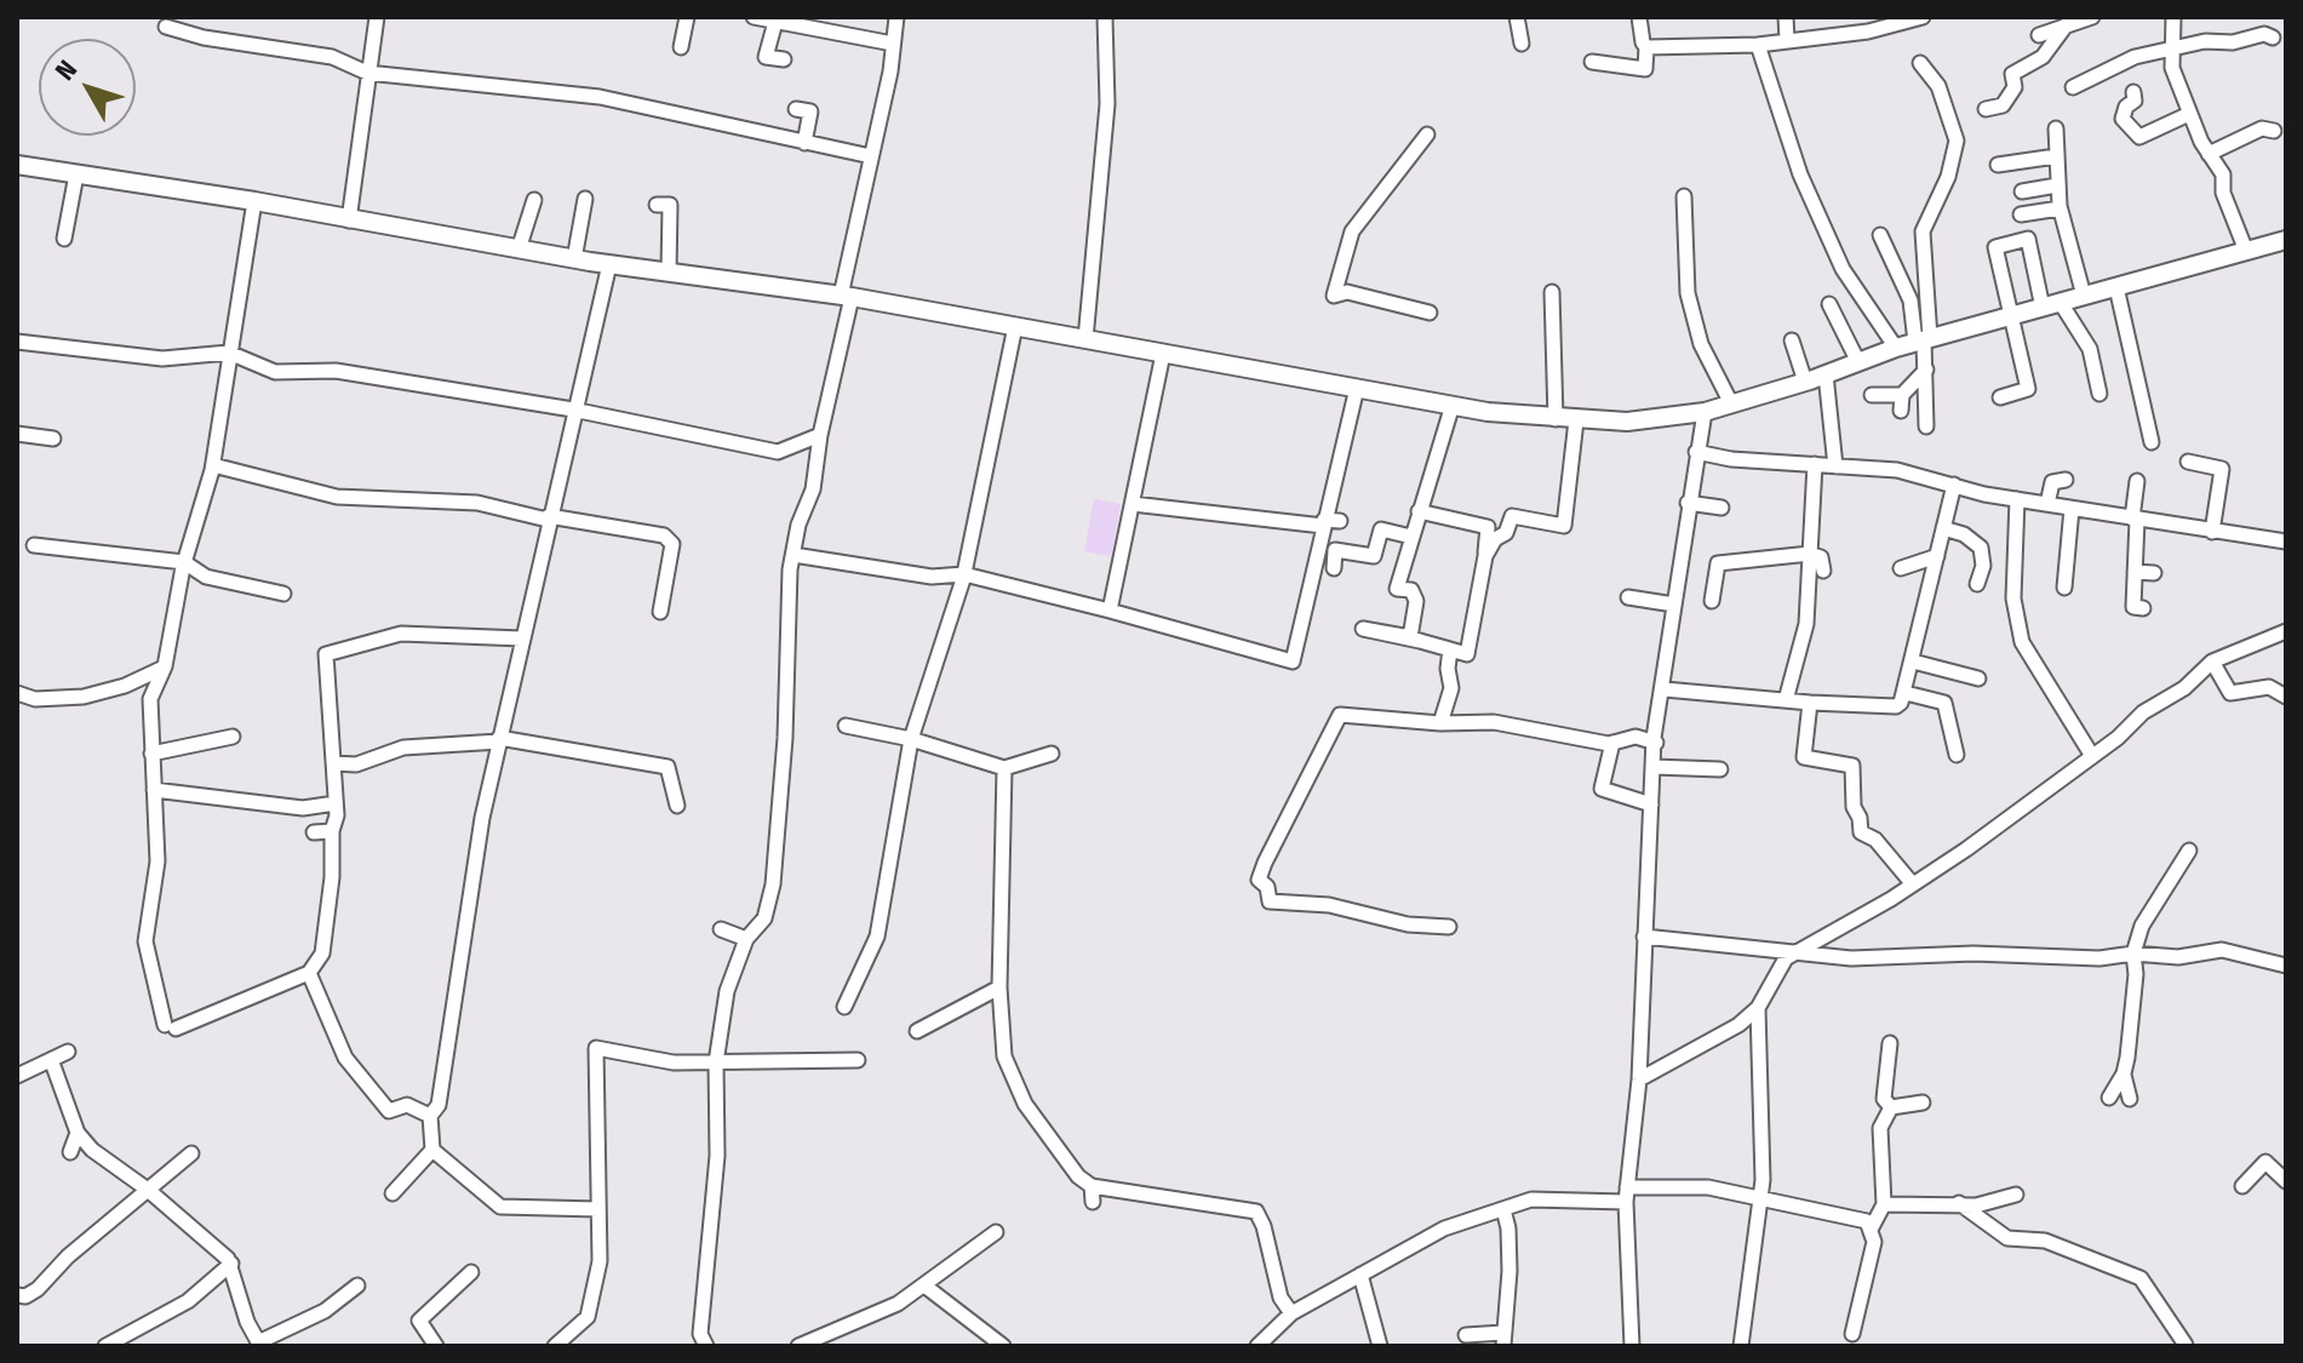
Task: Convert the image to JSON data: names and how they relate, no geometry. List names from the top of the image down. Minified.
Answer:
{"north":"top left"}
